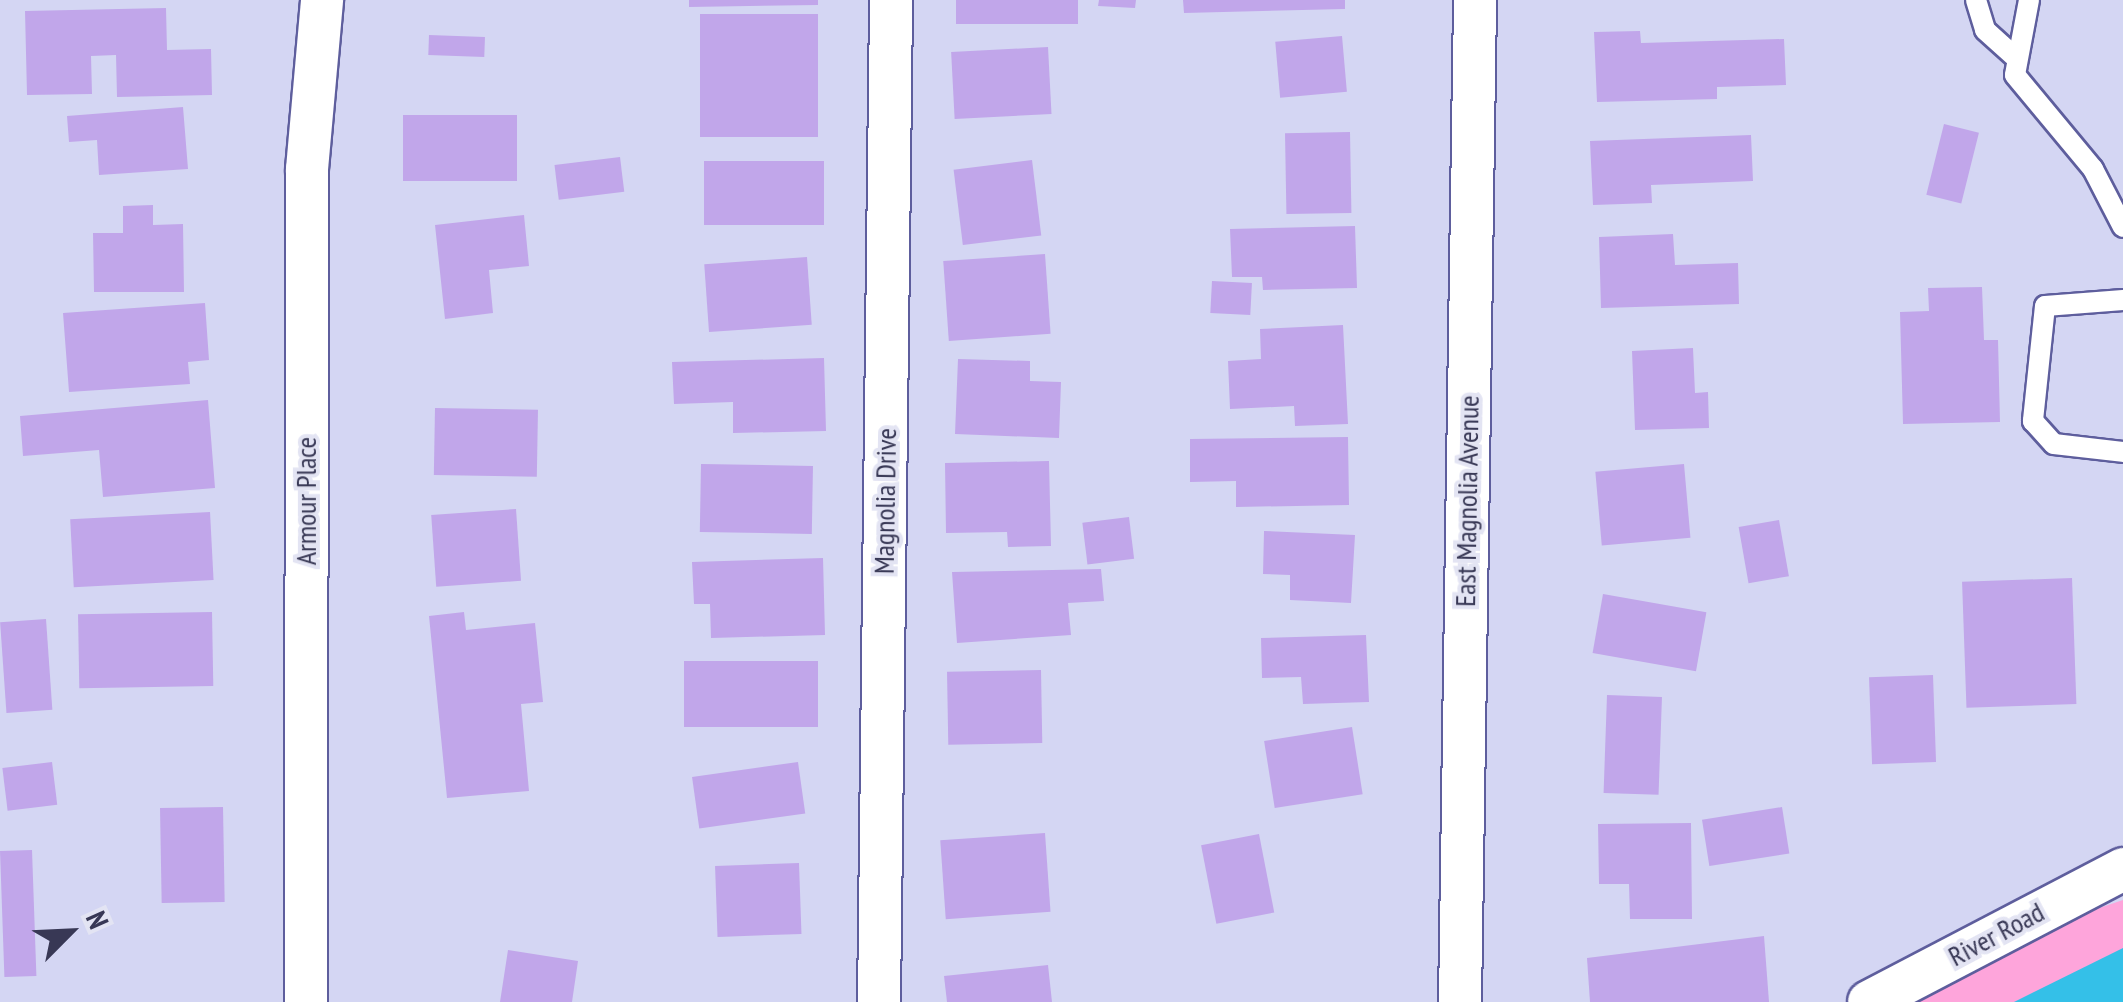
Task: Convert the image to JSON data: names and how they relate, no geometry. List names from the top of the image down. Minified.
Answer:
{"streets":{"street":["Armour Place","Magnolia Drive","East Magnolia Avenue","River Road"]},"north":"top right"}
